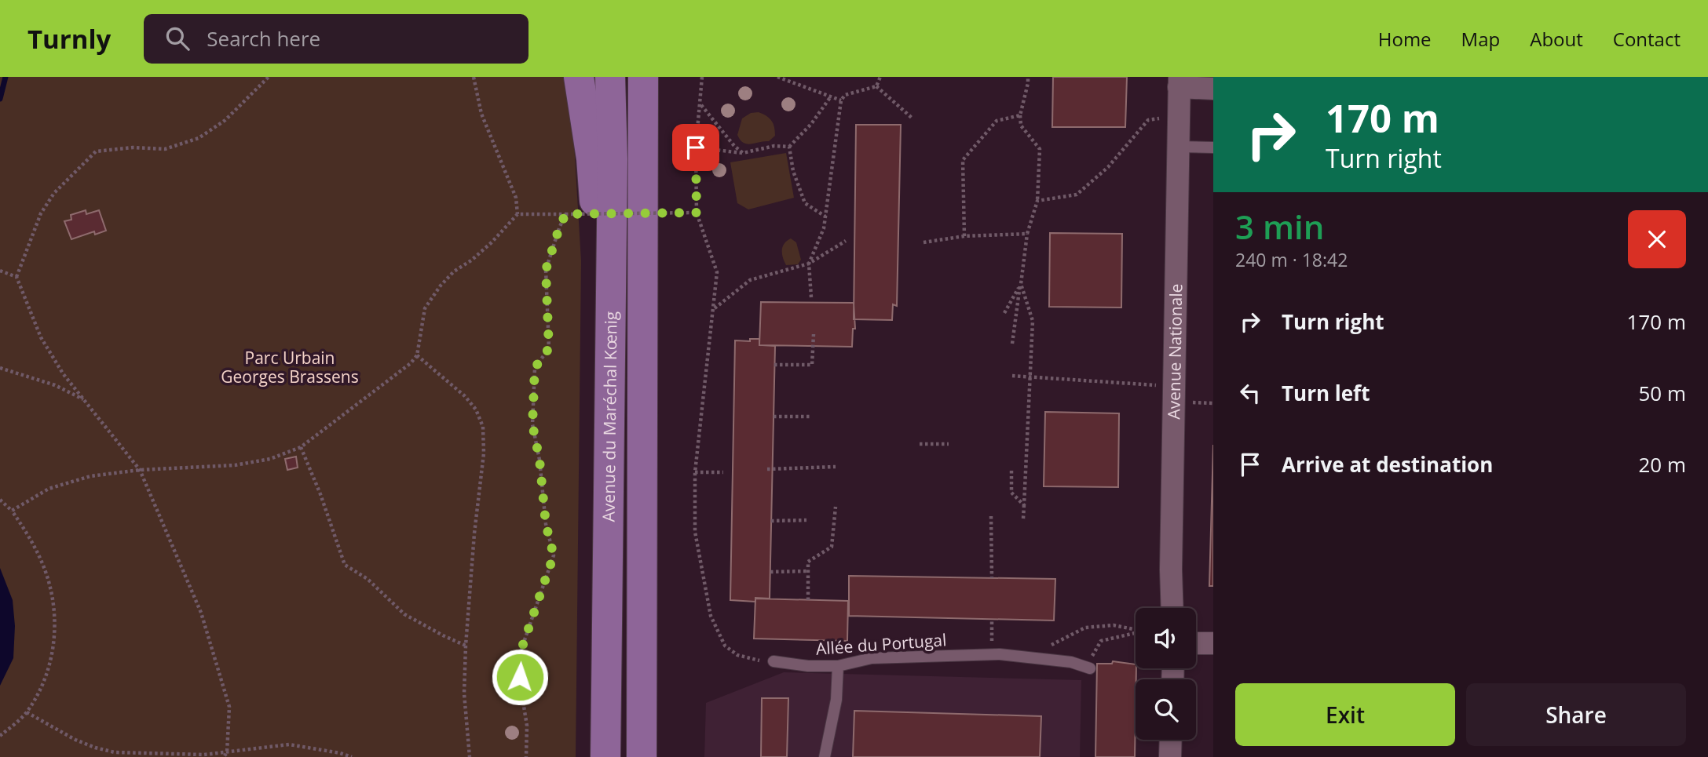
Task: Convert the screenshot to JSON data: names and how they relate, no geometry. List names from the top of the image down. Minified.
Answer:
{"streets":{"main road":["Avenue du Maréchal Kœnig"],"street":["Avenue Nationale"],"lane":["Allée du Portugal"]},"parks":["Parc Urbain Georges Brassens"],"page":{"header":"Turnly","search":"Search here","nav":["Home","Map","About","Contact"],"turn":["170 m","Turn right"],"heading":["3 min","240 m · 18:42"],"list":[{"name":"Turn right","value":"170 m"},{"name":"Turn left","value":"50 m"},{"name":"Arrive at destination","value":"20 m"}],"buttons":["Exit","Share"]}}
